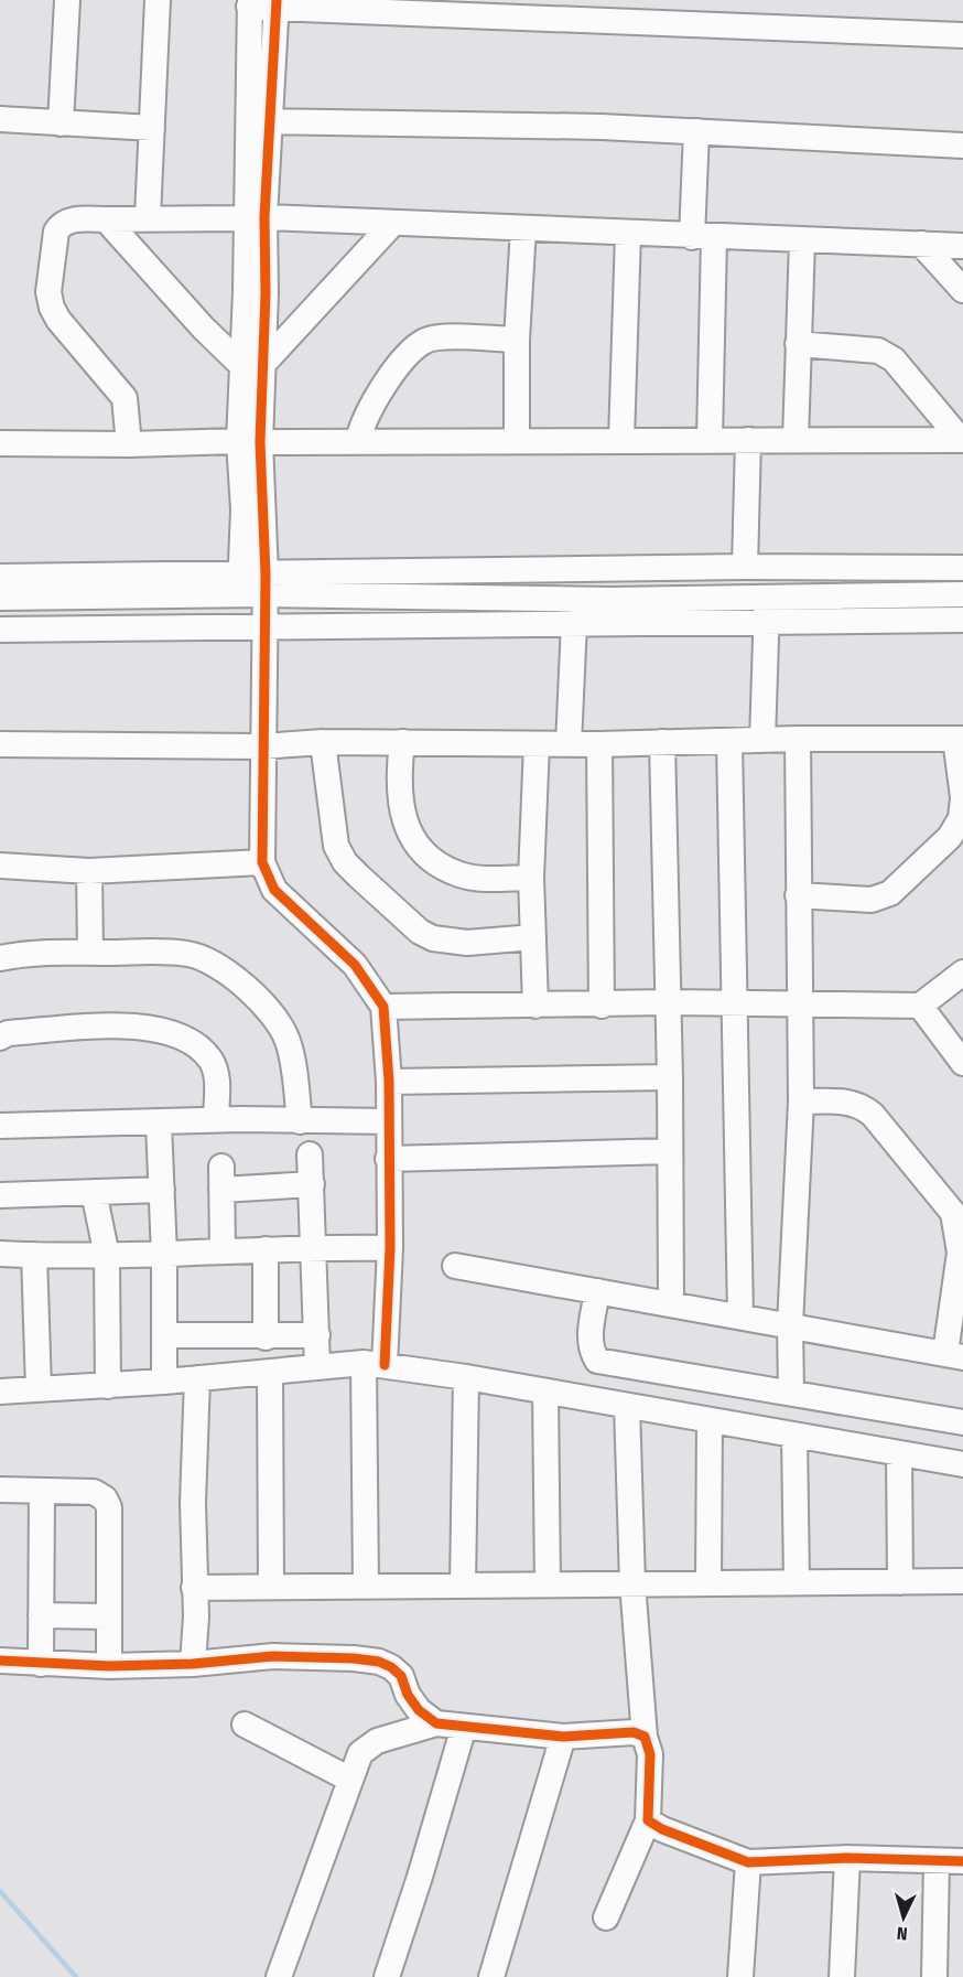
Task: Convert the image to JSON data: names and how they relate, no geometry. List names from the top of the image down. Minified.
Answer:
{"north":"bottom"}
